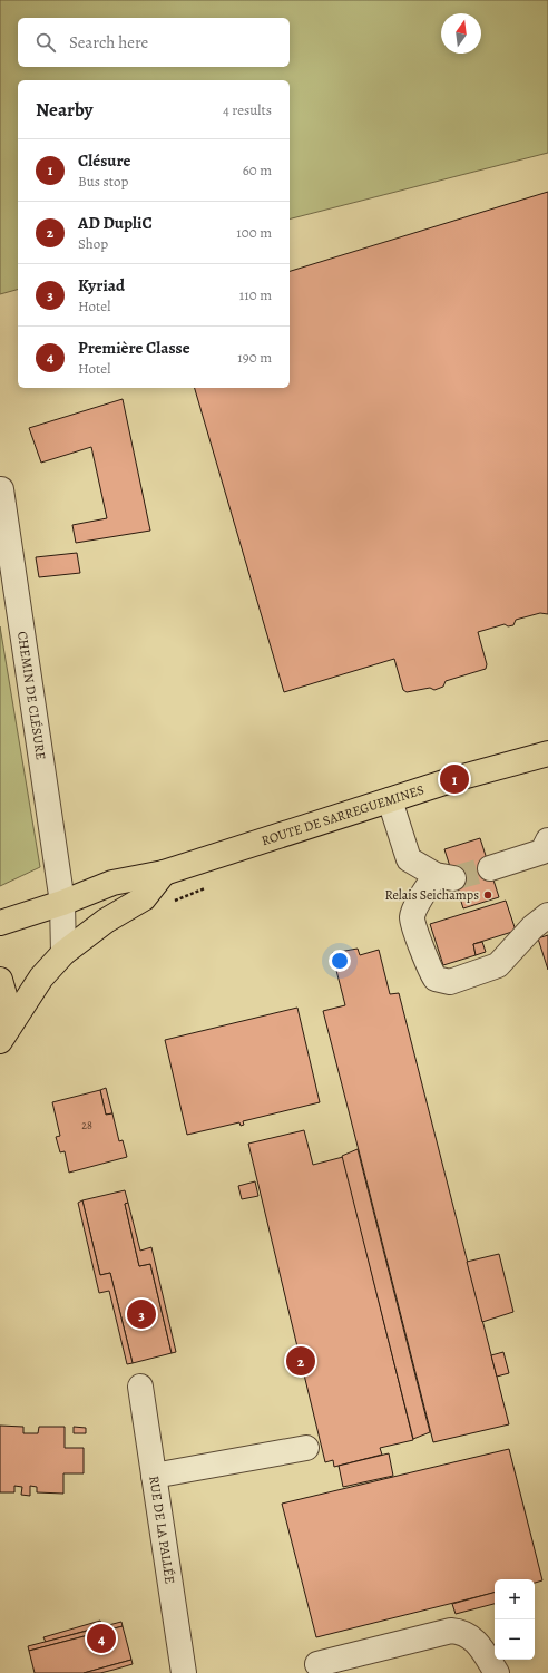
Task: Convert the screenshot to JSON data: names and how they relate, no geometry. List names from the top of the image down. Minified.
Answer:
{"streets":{"main road":["ROUTE DE SARREGUEMINES"],"street":["CHEMIN DE CLÉSURE","RUE DE LA PALLÉE"]},"crossings":[["CHEMIN DE CLÉSURE","ROUTE DE SARREGUEMINES"]],"places":["Relais Seichamps"],"house_numbers":["28"],"north":"top","page":{"search":"Search here","heading":["Nearby","4 results"],"list":[{"mark":"1","name":"Clésure","note":"Bus stop","value":"60 m"},{"mark":"2","name":"AD DupliC","note":"Shop","value":"100 m"},{"mark":"3","name":"Kyriad","note":"Hotel","value":"110 m"},{"mark":"4","name":"Première Classe","note":"Hotel","value":"190 m"}],"pins":["1","3","2","4"],"map_buttons":["+","−"]}}
